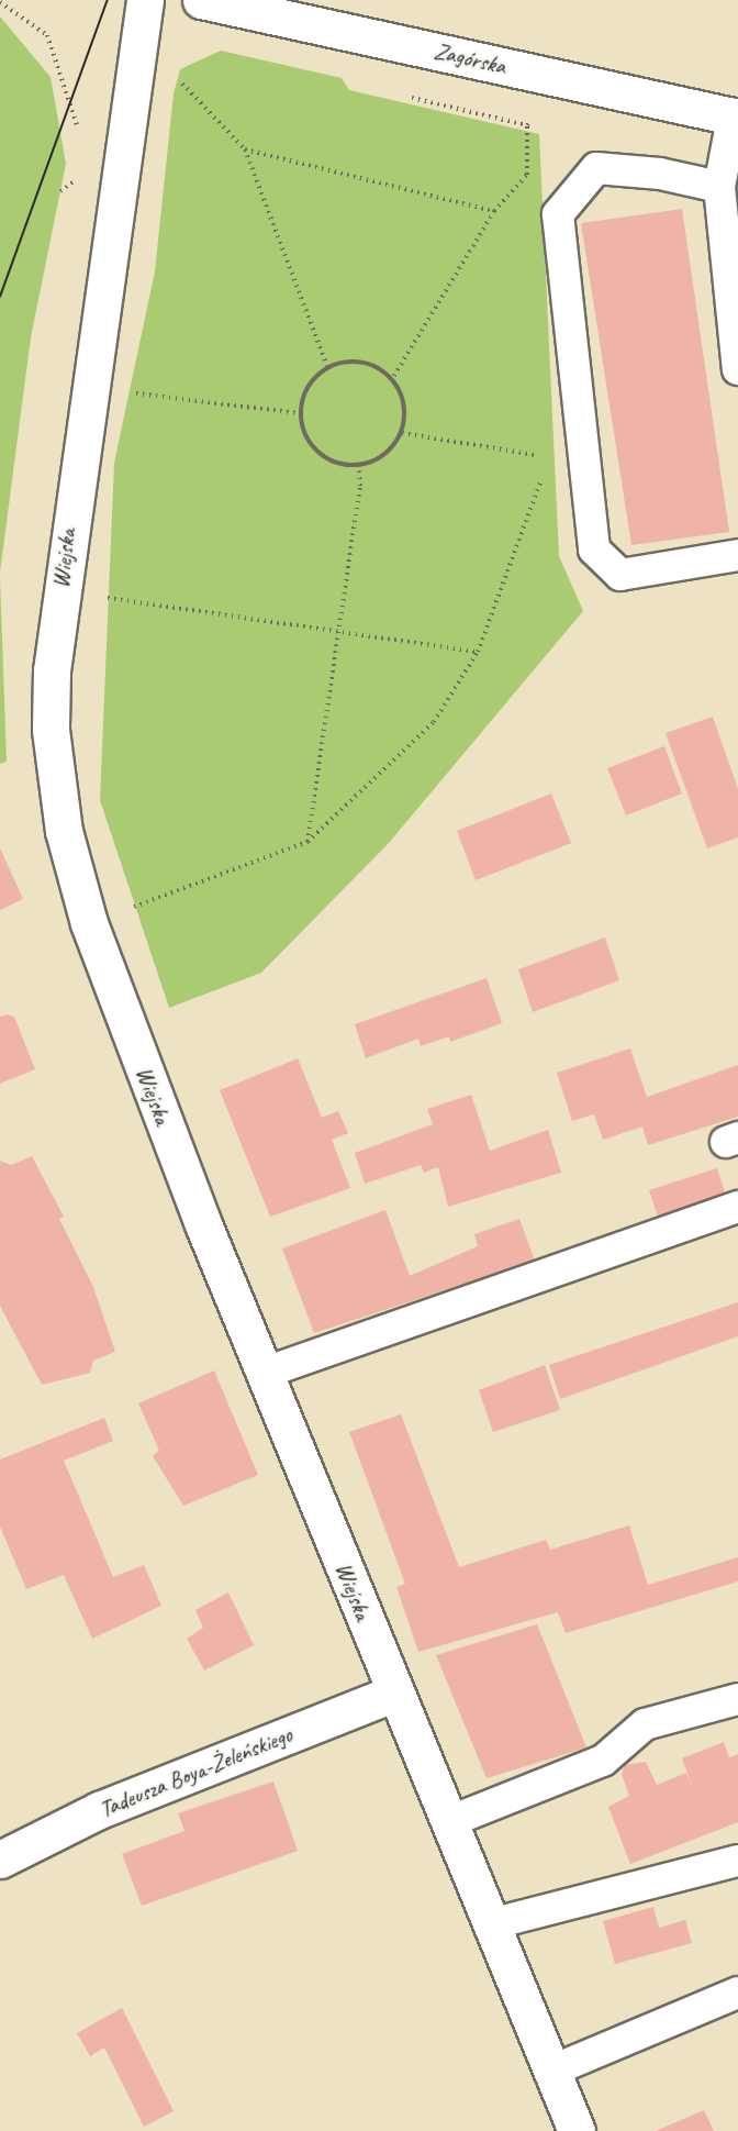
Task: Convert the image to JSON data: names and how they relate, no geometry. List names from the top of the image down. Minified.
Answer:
{"streets":{"street":["Zagórska","Wiejska","Tadeusza Boya-Żeleńskiego"]},"crossings":[["Wiejska","Tadeusza Boya-Żeleńskiego"]]}
